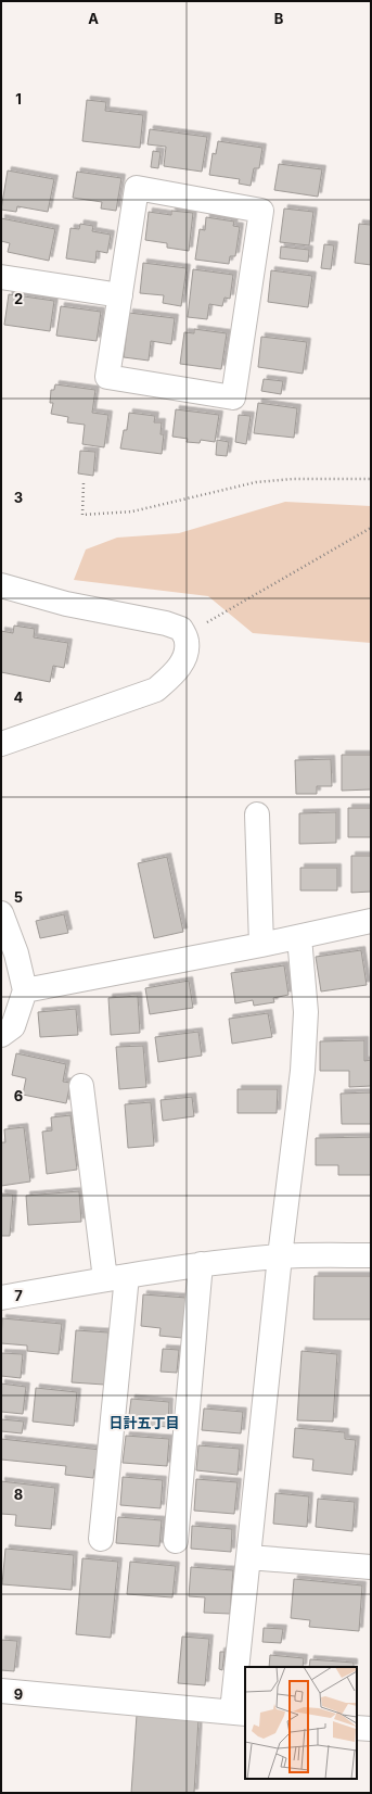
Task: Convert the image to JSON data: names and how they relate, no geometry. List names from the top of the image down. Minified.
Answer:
{"districts":["日計五丁目"],"grid":{"columns":["A","B"],"rows":["1","2","3","4","5","6","7","8","9"]}}
